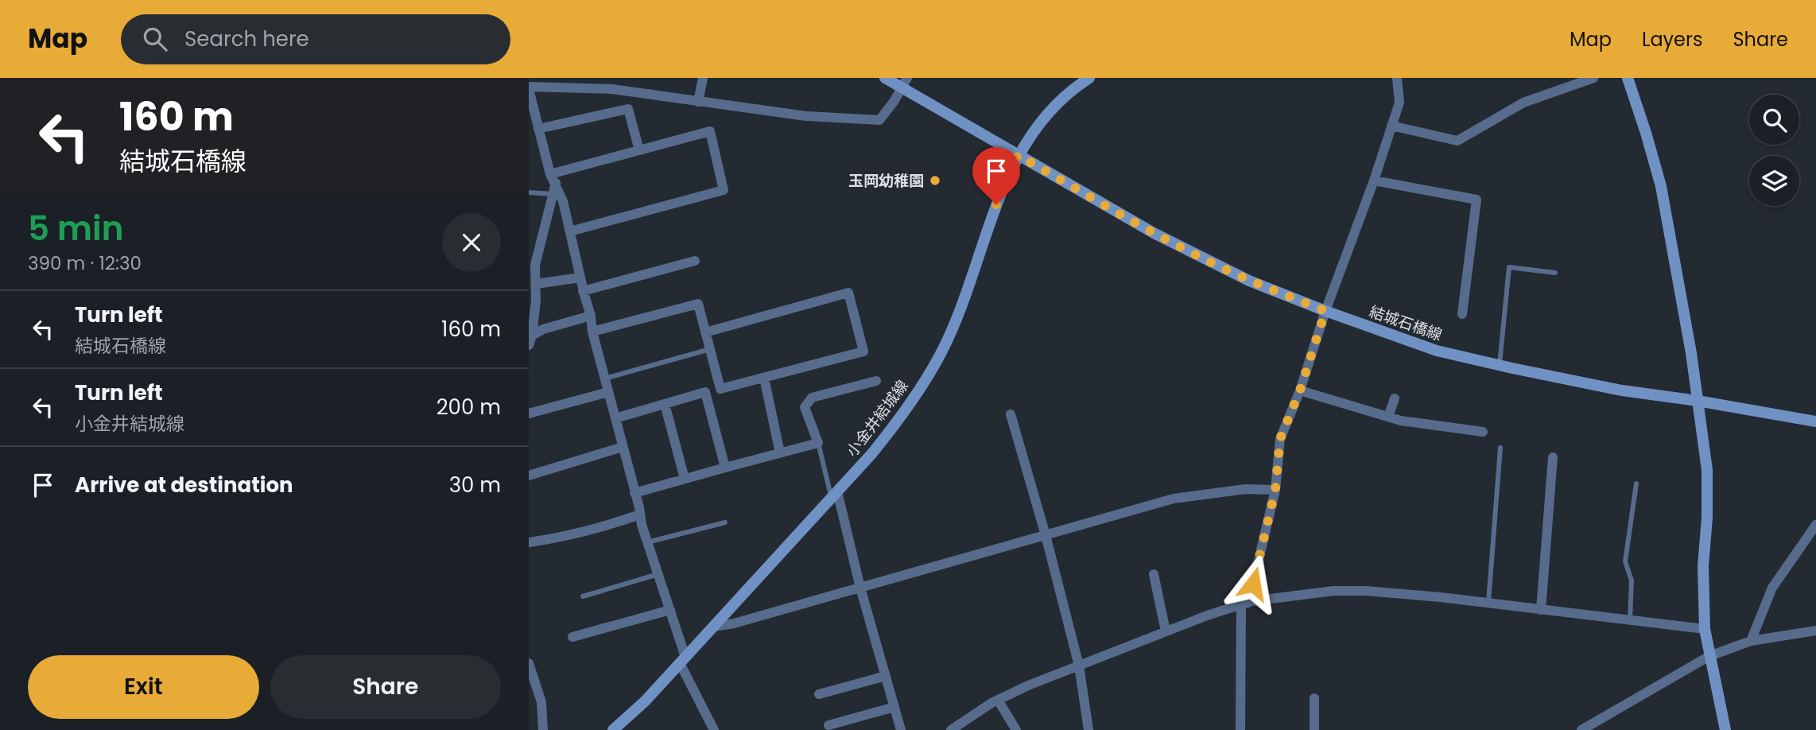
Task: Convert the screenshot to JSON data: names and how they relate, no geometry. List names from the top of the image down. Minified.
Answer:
{"streets":{"main road":["結城石橋線","小金井結城線"]},"crossings":[["結城石橋線","小金井結城線"]],"places":["玉岡幼稚園"],"page":{"header":"Map","search":"Search here","nav":["Map","Layers","Share"],"turn":["160 m","結城石橋線"],"heading":["5 min","390 m · 12:30"],"list":[{"name":"Turn left","note":"結城石橋線","value":"160 m"},{"name":"Turn left","note":"小金井結城線","value":"200 m"},{"name":"Arrive at destination","value":"30 m"}],"buttons":["Exit","Share"]}}
